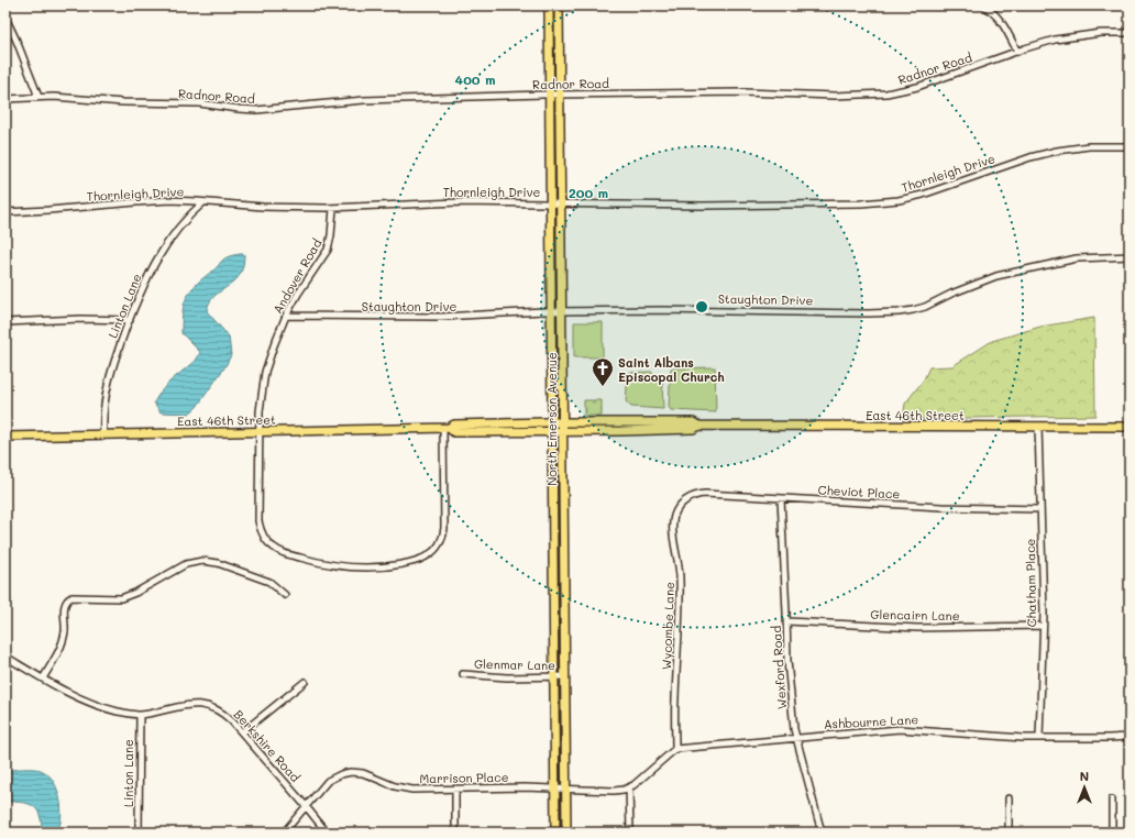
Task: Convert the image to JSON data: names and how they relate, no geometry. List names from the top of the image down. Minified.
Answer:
{"streets":{"main road":["East 46th Street","North Emerson Avenue"],"street":["Radnor Road","Thornleigh Drive","Andover Road","Staughton Drive","Linton Lane","Cheviot Place","Chatham Place","Glencairn Lane","Wycombe Lane","Glenmar Lane","Wexford Road","Ashbourne Lane","Berkshire Road","Marrison Place"]},"crossings":[["Radnor Road","North Emerson Avenue"],["Thornleigh Drive","Andover Road"],["Thornleigh Drive","Linton Lane"],["Thornleigh Drive","North Emerson Avenue"],["Andover Road","Staughton Drive"],["Andover Road","East 46th Street"],["Staughton Drive","North Emerson Avenue"],["Linton Lane","East 46th Street"],["Linton Lane","Berkshire Road"],["East 46th Street","North Emerson Avenue"],["East 46th Street","Chatham Place"],["North Emerson Avenue","Glenmar Lane"],["North Emerson Avenue","Marrison Place"],["Cheviot Place","Chatham Place"],["Cheviot Place","Wycombe Lane"],["Cheviot Place","Wexford Road"],["Chatham Place","Glencairn Lane"],["Chatham Place","Ashbourne Lane"],["Glencairn Lane","Wexford Road"],["Wycombe Lane","Ashbourne Lane"],["Wexford Road","Ashbourne Lane"],["Berkshire Road","Marrison Place"]],"places":{"church":["Saint Albans Episcopal Church"]},"north":"top","rings":["400 m","200 m"]}
